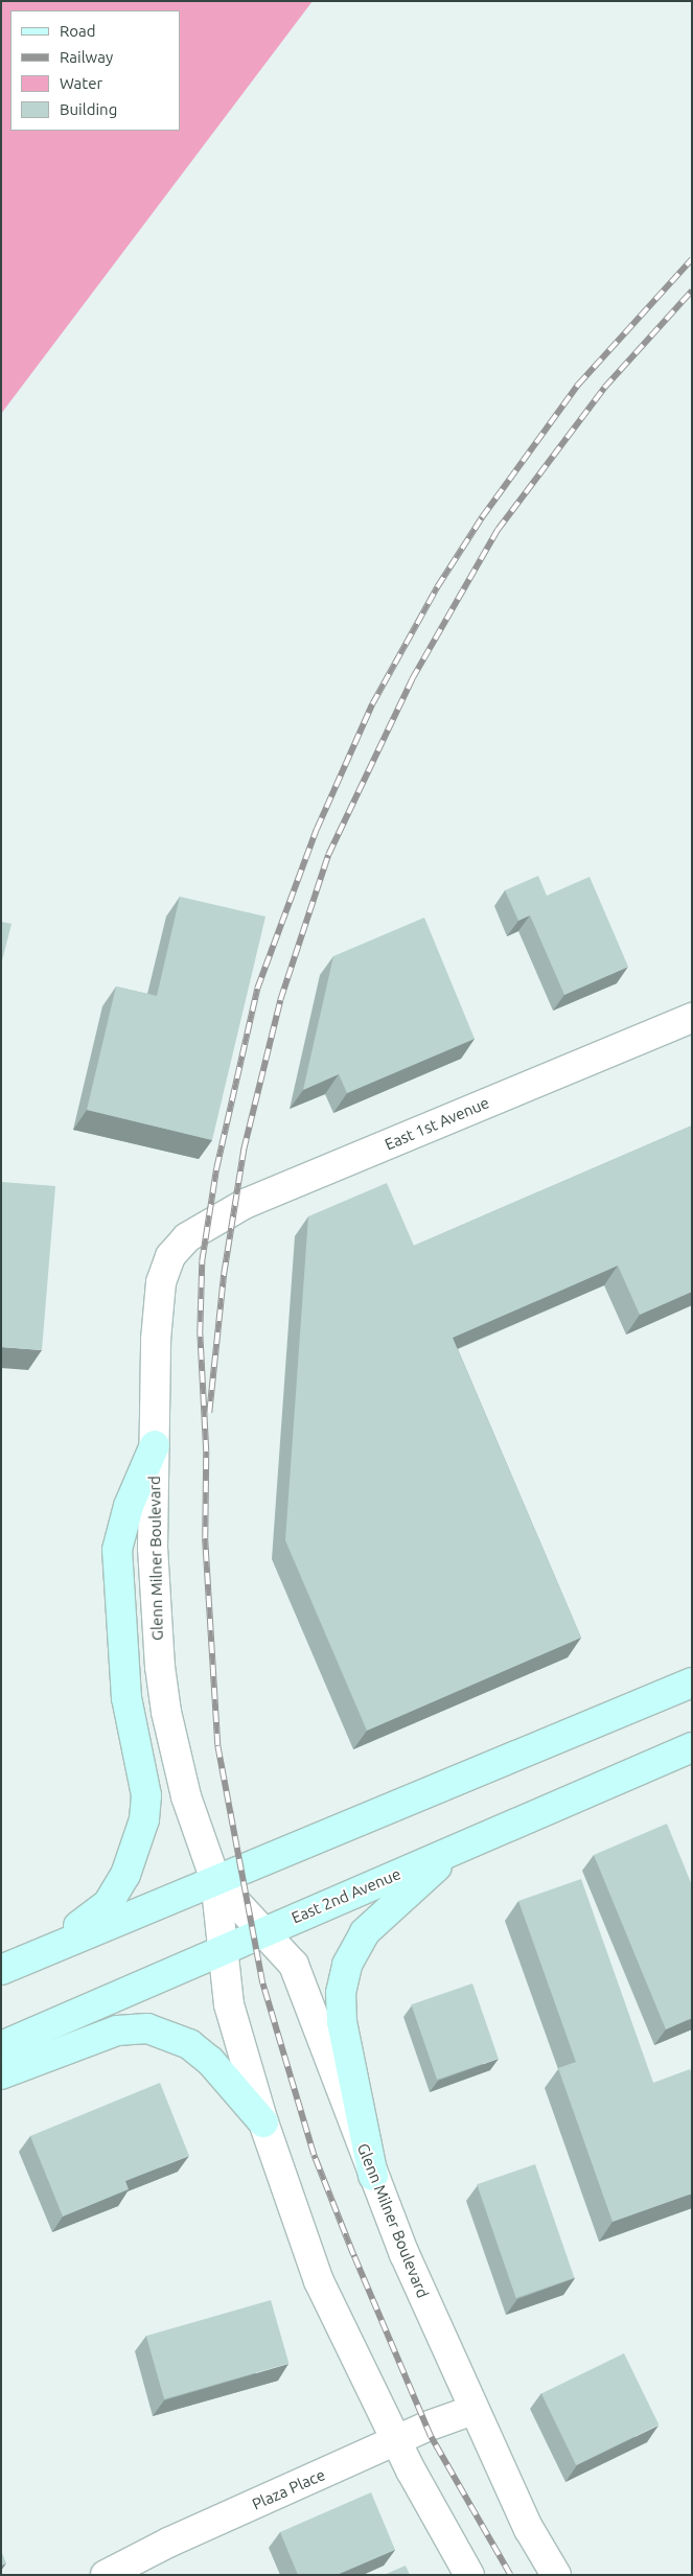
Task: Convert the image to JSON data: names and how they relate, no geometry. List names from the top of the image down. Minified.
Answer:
{"streets":{"main road":["East 2nd Avenue"],"street":["East 1st Avenue","Glenn Milner Boulevard","Plaza Place"]},"crossings":[["East 1st Avenue","Glenn Milner Boulevard"],["Glenn Milner Boulevard","East 2nd Avenue"],["Glenn Milner Boulevard","Plaza Place"]],"legend":["Road","Railway","Water","Building"]}
